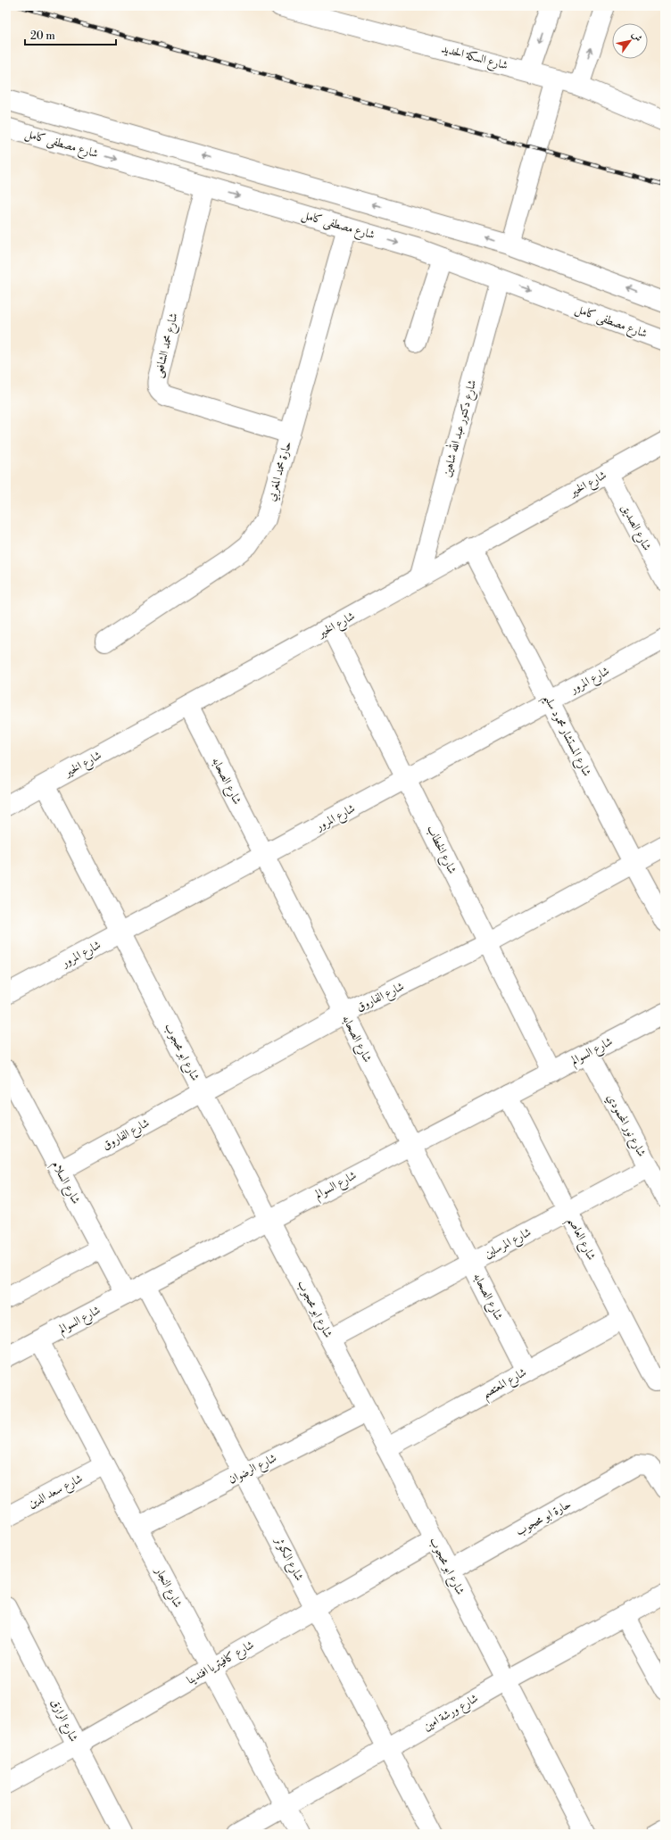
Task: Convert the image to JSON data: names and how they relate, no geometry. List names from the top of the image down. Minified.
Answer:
{"streets":{"street":["شارع السكة الحديد","شارع مصطفى كامل","شارع محمد الشافعى","شارع دكتور عبد الله شاهين","حارة محمد المغربي","شارع الخير","شارع الصديق","شارع المرور","شارع المستشار محمود سليم","شارع الصحابه","شارع الخطاب","شارع الفاروق","شارع السوالم","شارع ابو محجوب","شارع نور المحمودي","شارع السلام","شارع العاصم","شارع المرسلين","شارع المعتصم","شارع الرضوان","شارع سعد الدين","حارة ابو محجوب","شارع الكوثر","شارع النجار","شارع كافيتريا افندينا","شارع ورشة امين","شارع الرازق"]},"crossings":[["شارع مصطفى كامل","شارع محمد الشافعى"],["شارع مصطفى كامل","شارع دكتور عبد الله شاهين"],["شارع مصطفى كامل","حارة محمد المغربي"],["شارع محمد الشافعى","حارة محمد المغربي"],["شارع دكتور عبد الله شاهين","شارع الخير"],["شارع الخير","شارع الصديق"],["شارع الخير","شارع المستشار محمود سليم"],["شارع الخير","شارع الصحابه"],["شارع الخير","شارع الخطاب"],["شارع الخير","شارع ابو محجوب"],["شارع المرور","شارع المستشار محمود سليم"],["شارع المرور","شارع الصحابه"],["شارع المرور","شارع الخطاب"],["شارع المرور","شارع ابو محجوب"],["شارع المستشار محمود سليم","شارع الفاروق"],["شارع الصحابه","شارع الفاروق"],["شارع الصحابه","شارع السوالم"],["شارع الصحابه","شارع المرسلين"],["شارع الصحابه","شارع المعتصم"],["شارع الخطاب","شارع الفاروق"],["شارع الخطاب","شارع السوالم"],["شارع الفاروق","شارع ابو محجوب"],["شارع الفاروق","شارع السلام"],["شارع السوالم","شارع ابو محجوب"],["شارع السوالم","شارع نور المحمودي"],["شارع السوالم","شارع السلام"],["شارع السوالم","شارع العاصم"],["شارع السوالم","شارع الكوثر"],["شارع السوالم","شارع النجار"],["شارع ابو محجوب","شارع المرسلين"],["شارع ابو محجوب","شارع المعتصم"],["شارع ابو محجوب","شارع الرضوان"],["شارع ابو محجوب","حارة ابو محجوب"],["شارع ابو محجوب","شارع كافيتريا افندينا"],["شارع ابو محجوب","شارع ورشة امين"],["شارع نور المحمودي","شارع المرسلين"],["شارع العاصم","شارع المرسلين"],["شارع العاصم","شارع المعتصم"],["شارع الرضوان","شارع الكوثر"],["شارع الرضوان","شارع النجار"],["شارع سعد الدين","شارع النجار"],["شارع الكوثر","شارع كافيتريا افندينا"],["شارع الكوثر","شارع ورشة امين"],["شارع النجار","شارع كافيتريا افندينا"],["شارع النجار","شارع ورشة امين"],["شارع كافيتريا افندينا","شارع الرازق"]],"scale_bar":"20 m","north":"top right"}
